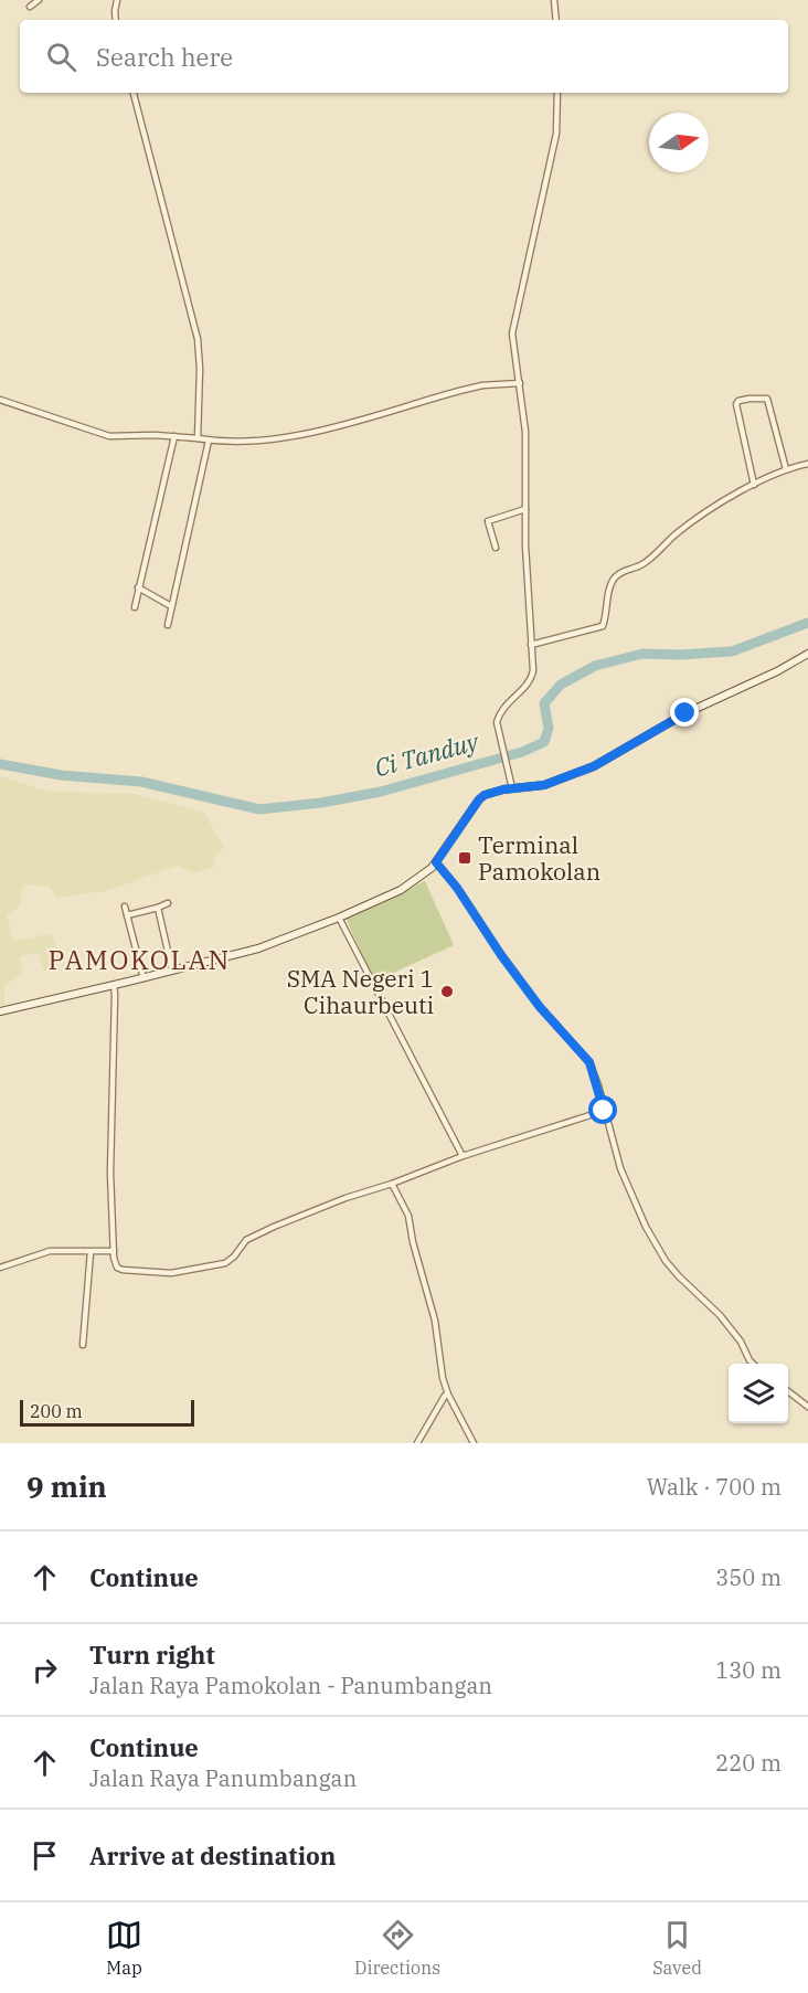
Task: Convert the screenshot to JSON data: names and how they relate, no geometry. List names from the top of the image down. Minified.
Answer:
{"districts":["PAMOKOLAN"],"water":["Ci Tanduy"],"places":{"transit":["Terminal Pamokolan"],"other":["SMA Negeri 1 Cihaurbeuti"]},"scale_bar":"200 m","north":"right","page":{"search":"Search here","scale":"200 m","heading":["9 min","Walk · 700 m"],"list":[["Continue","350 m"],["Turn right","Jalan Raya Pamokolan - Panumbangan","130 m"],["Continue","Jalan Raya Panumbangan","220 m"],"Arrive at destination"],"nav":["Map","Directions","Saved"]}}
